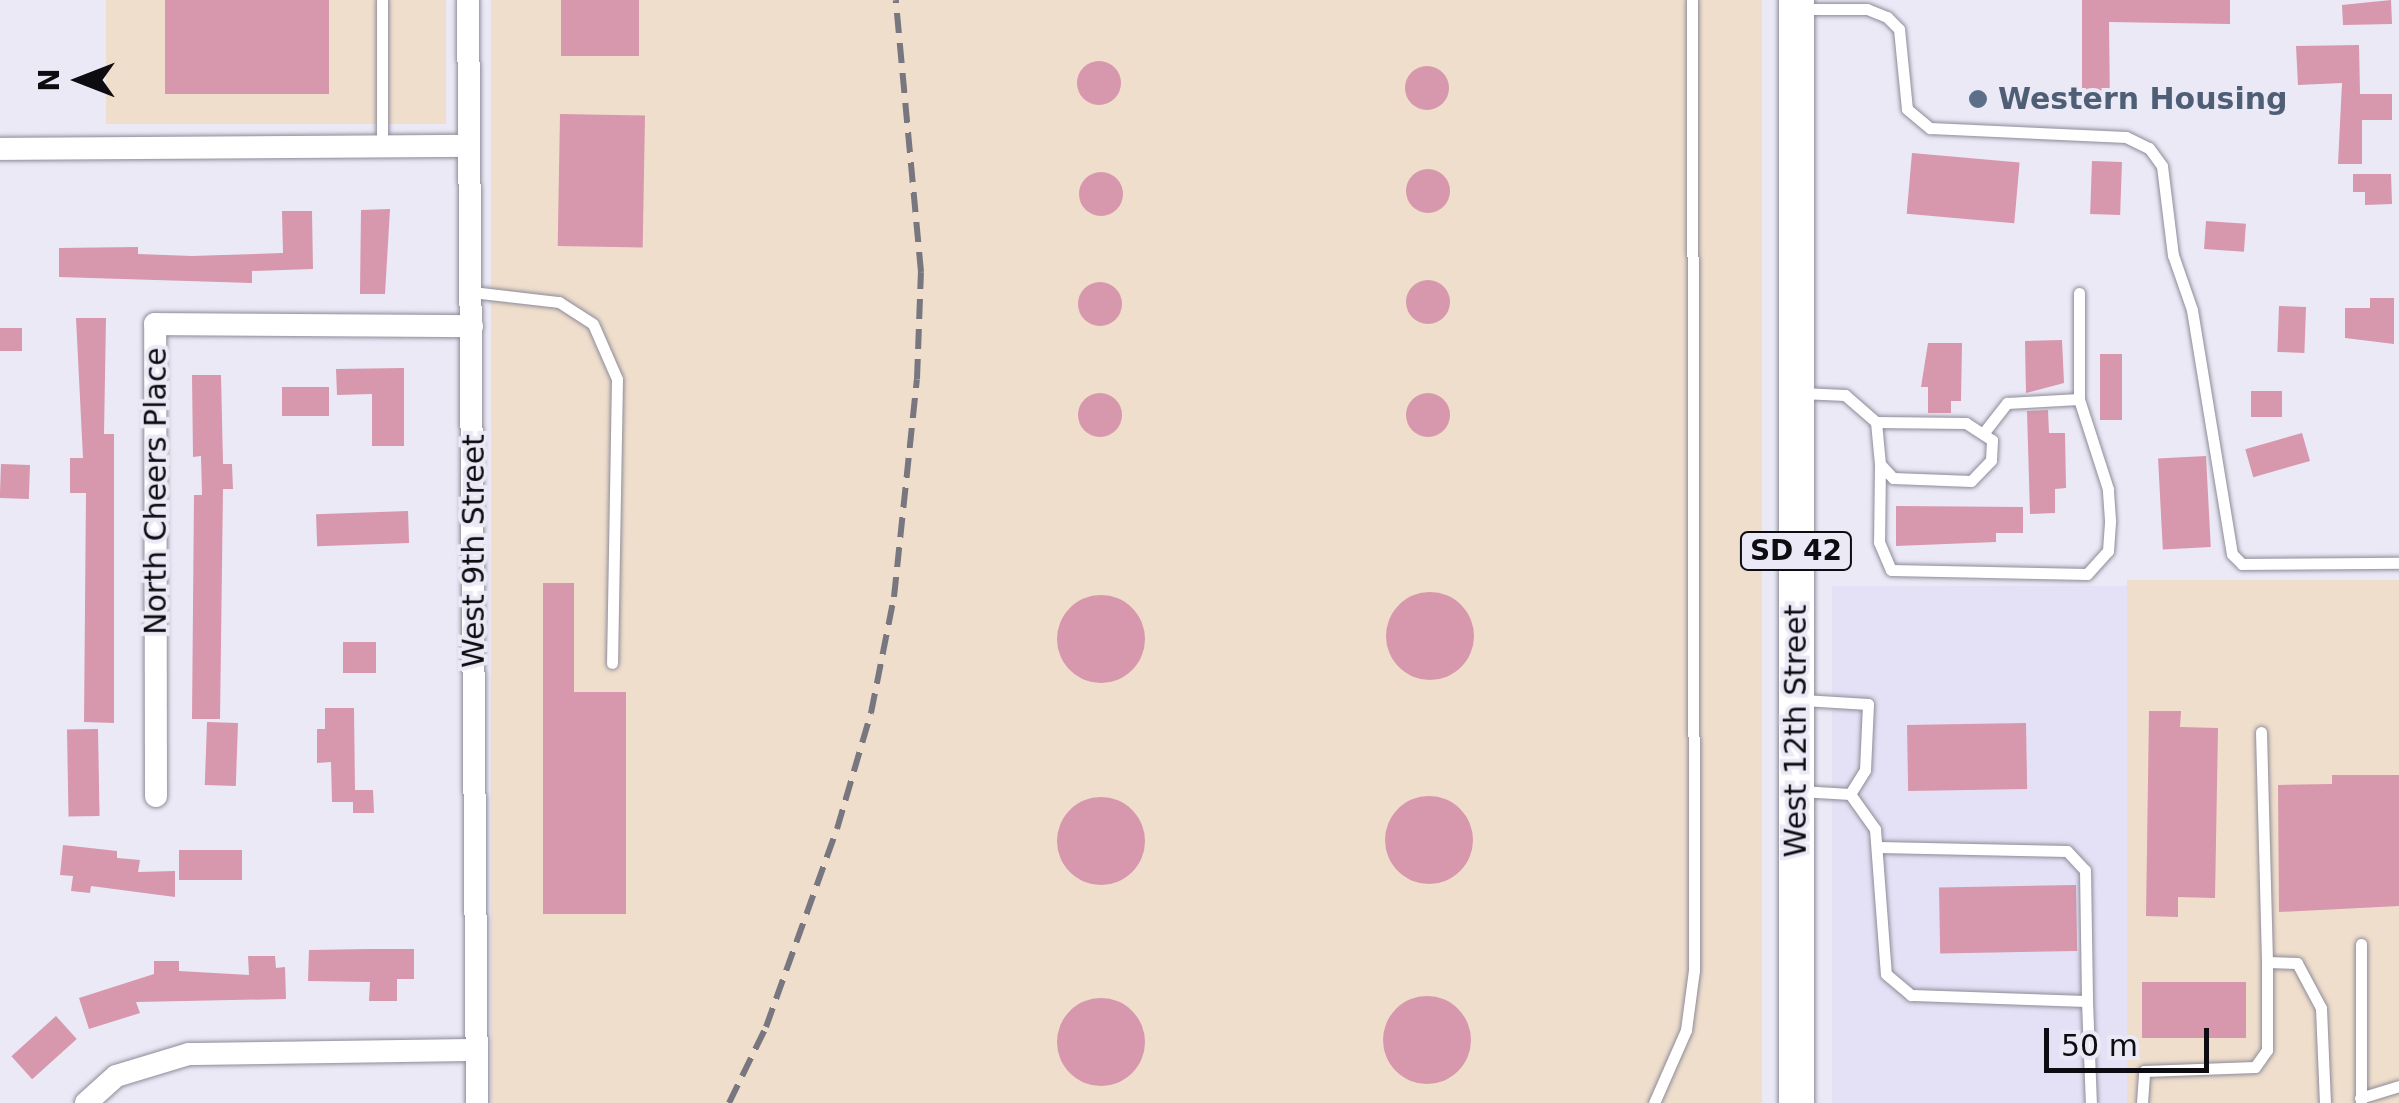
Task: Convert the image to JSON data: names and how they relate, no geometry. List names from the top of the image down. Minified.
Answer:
{"streets":{"main road":["SD 42","West 12th Street"],"street":["North Cheers Place","West 9th Street"]},"crossings":[["North Cheers Place","West 9th Street"]],"places":["Western Housing"],"scale_bar":"50 m","north":"left"}
